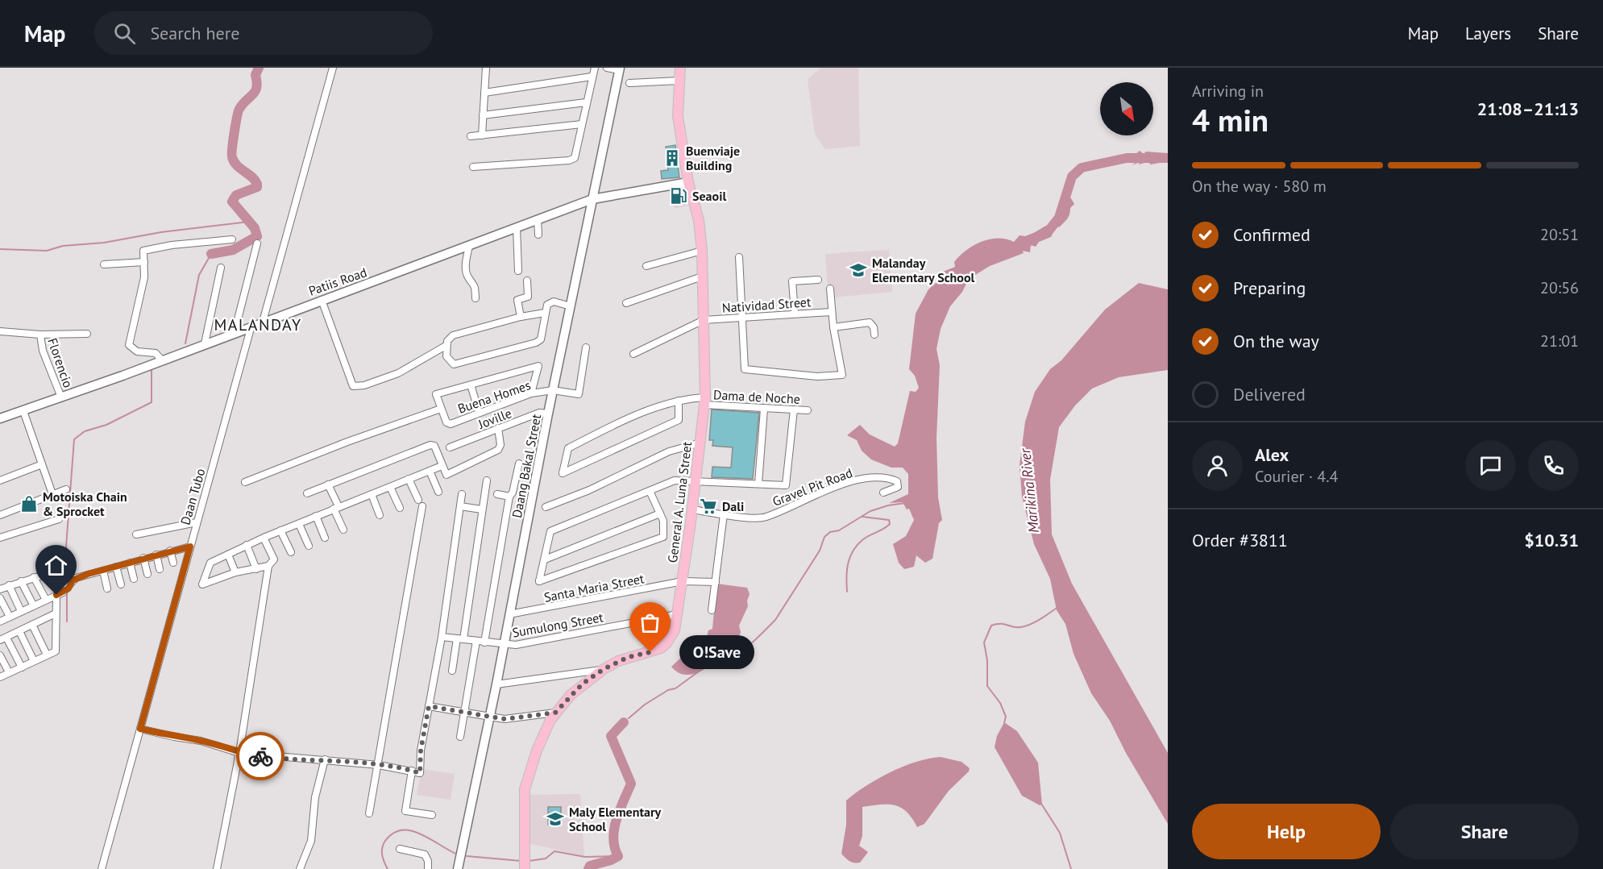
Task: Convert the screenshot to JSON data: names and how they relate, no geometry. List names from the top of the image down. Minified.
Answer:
{"streets":{"main road":["General A. Luna Street"],"street":["Patiis Road","Natividad Street","Florencio","Buena Homes","Dama de Noche","Joville","Daang Bakal Street","Gravel Pit Road","Daan Tubo","Santa Maria Street","Sumulong Street"]},"crossings":[["Patiis Road","Florencio"],["Patiis Road","Daang Bakal Street"],["Patiis Road","Daan Tubo"],["Patiis Road","General A. Luna Street"],["Natividad Street","General A. Luna Street"],["Buena Homes","Daang Bakal Street"],["Dama de Noche","General A. Luna Street"],["Joville","Daang Bakal Street"],["Daang Bakal Street","Santa Maria Street"],["Daang Bakal Street","Sumulong Street"],["Gravel Pit Road","General A. Luna Street"],["General A. Luna Street","Santa Maria Street"],["General A. Luna Street","Sumulong Street"]],"districts":["MALANDAY"],"water":["Marikina River"],"places":{"building":["Buenviaje Building"],"fuel station":["Seaoil"],"school or university":["Malanday Elementary School","Maly Elementary School"],"shop":["Motoiska Chain & Sprocket"],"supermarket":["Dali"],"other":["O!Save"]},"north":"bottom right","page":{"header":"Map","search":"Search here","nav":["Map","Layers","Share"],"heading":["4 min","Arriving in","21:08–21:13"],"panel":["Alex","Courier · 4.4","Order #3811","$10.31"],"bar":"On the way · 580 m","list":[["Confirmed","20:51"],["Preparing","20:56"],["On the way","21:01"],"Delivered"],"bubble":"O!Save","buttons":["Help","Share"]}}
